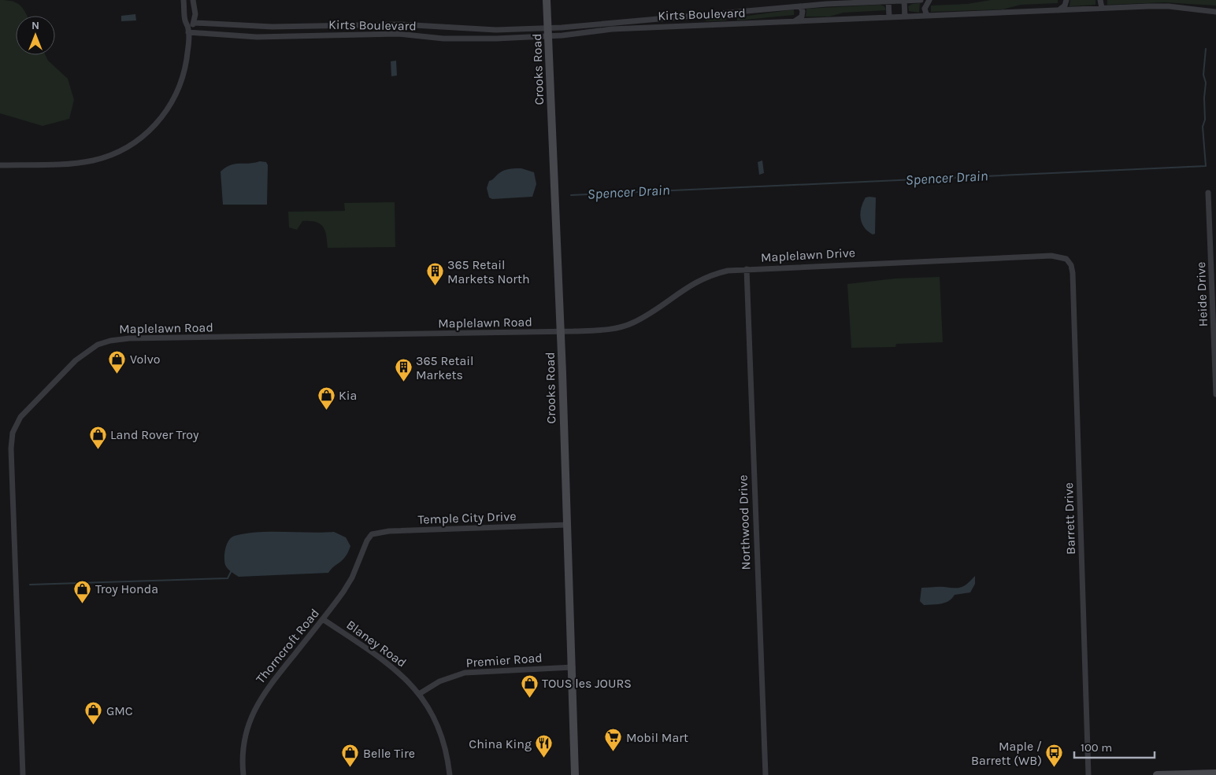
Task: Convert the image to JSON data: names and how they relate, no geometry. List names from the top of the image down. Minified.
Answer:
{"streets":{"main road":["Crooks Road"],"street":["Kirts Boulevard","Maplelawn Drive","Heide Drive","Maplelawn Road","Temple City Drive","Barrett Drive","Northwood Drive","Blaney Road","Thorncroft Road","Premier Road"]},"crossings":[["Kirts Boulevard","Crooks Road"],["Crooks Road","Maplelawn Drive"],["Crooks Road","Maplelawn Road"],["Crooks Road","Temple City Drive"],["Crooks Road","Premier Road"],["Maplelawn Drive","Maplelawn Road"],["Maplelawn Drive","Barrett Drive"],["Maplelawn Drive","Northwood Drive"],["Temple City Drive","Thorncroft Road"],["Blaney Road","Thorncroft Road"],["Blaney Road","Premier Road"]],"water":["Spencer Drain"],"places":{"building":["365 Retail Markets North","365 Retail Markets"],"shop":["Volvo","Kia","Land Rover Troy","Troy Honda","TOUS les JOURS","GMC","Belle Tire"],"supermarket":["Mobil Mart"],"restaurant":["China King"],"bus stop":["Maple / Barrett (WB)"]},"scale_bar":"100 m","north":"top"}
